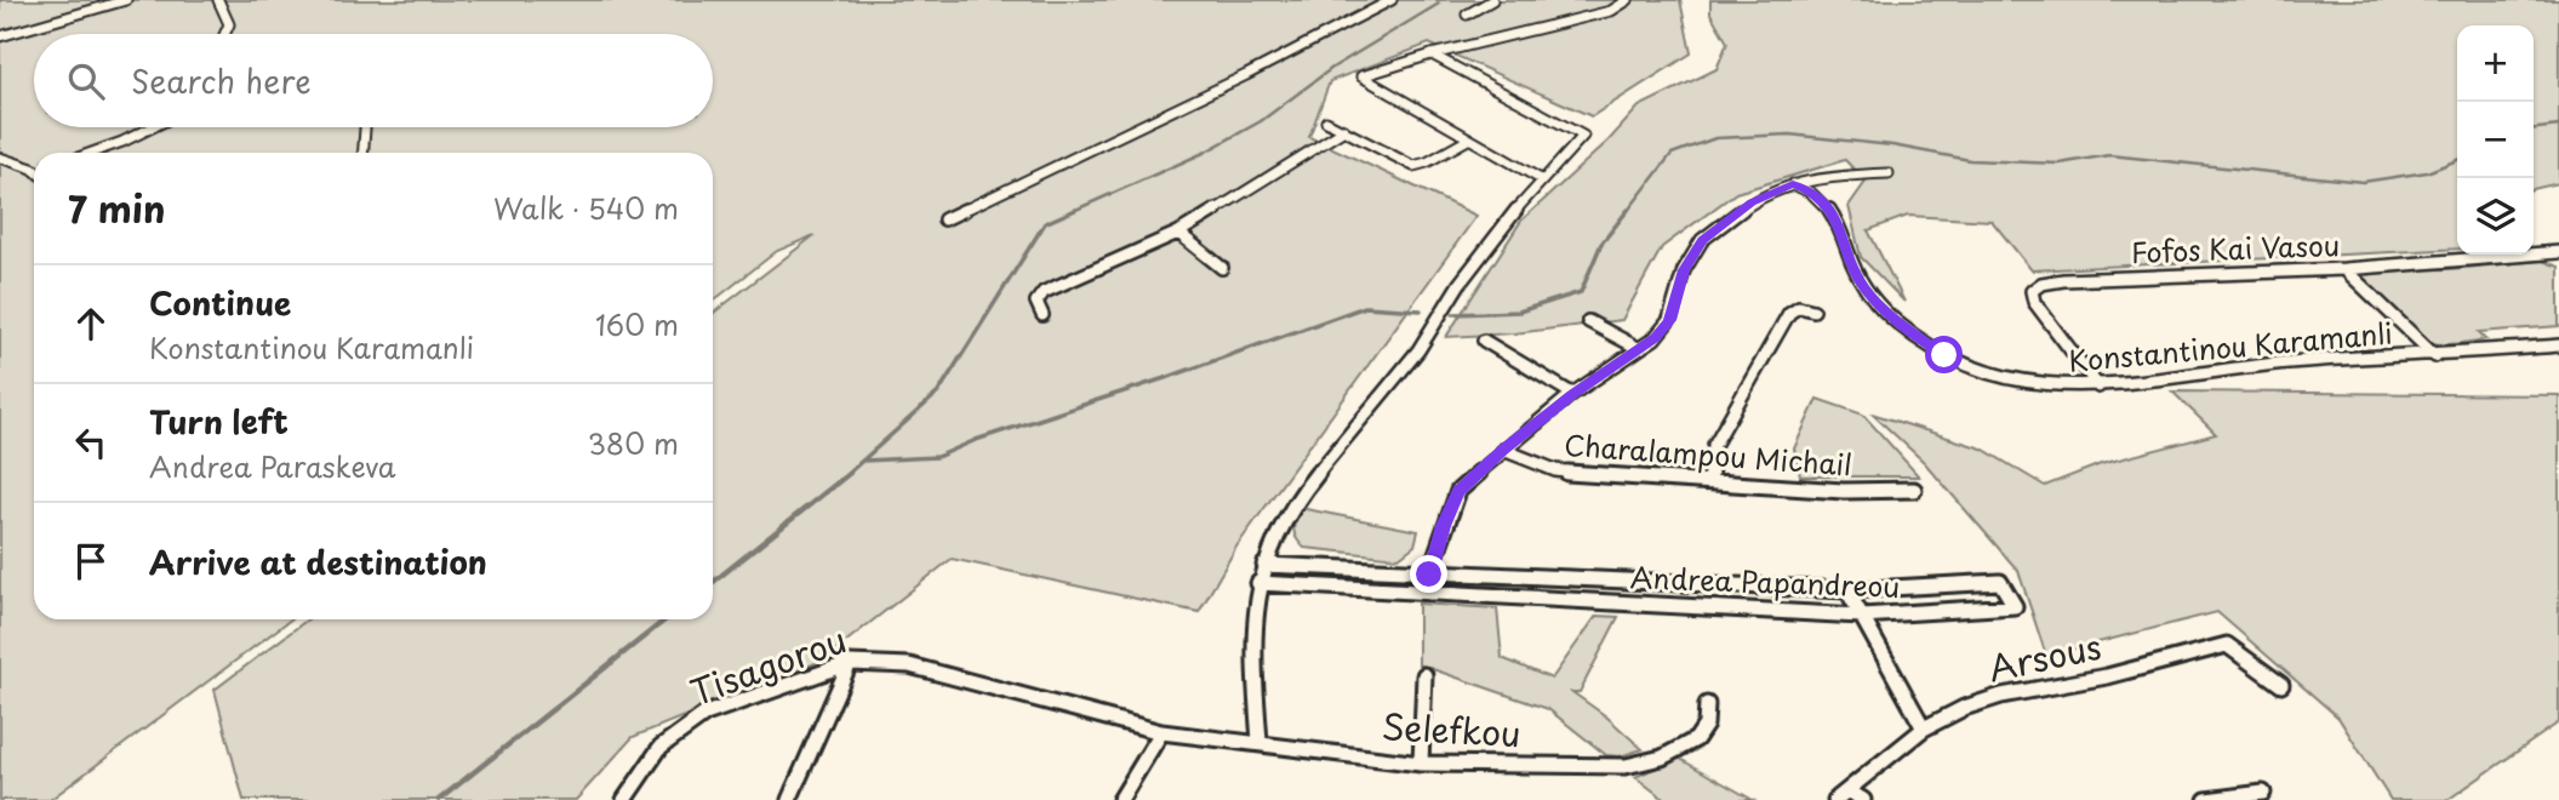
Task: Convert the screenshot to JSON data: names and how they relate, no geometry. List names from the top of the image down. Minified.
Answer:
{"streets":{"street":["Fofos Kai Vasou","Konstantinou Karamanli","Charalampou Michail","Andrea Papandreou","Arsous","Tisagorou","Selefkou"]},"crossings":[["Fofos Kai Vasou","Konstantinou Karamanli"],["Tisagorou","Selefkou"]],"page":{"map_buttons":["+","−"],"search":"Search here","heading":["7 min","Walk · 540 m"],"list":[["Continue","Konstantinou Karamanli","160 m"],["Turn left","Andrea Paraskeva","380 m"],"Arrive at destination"]}}
